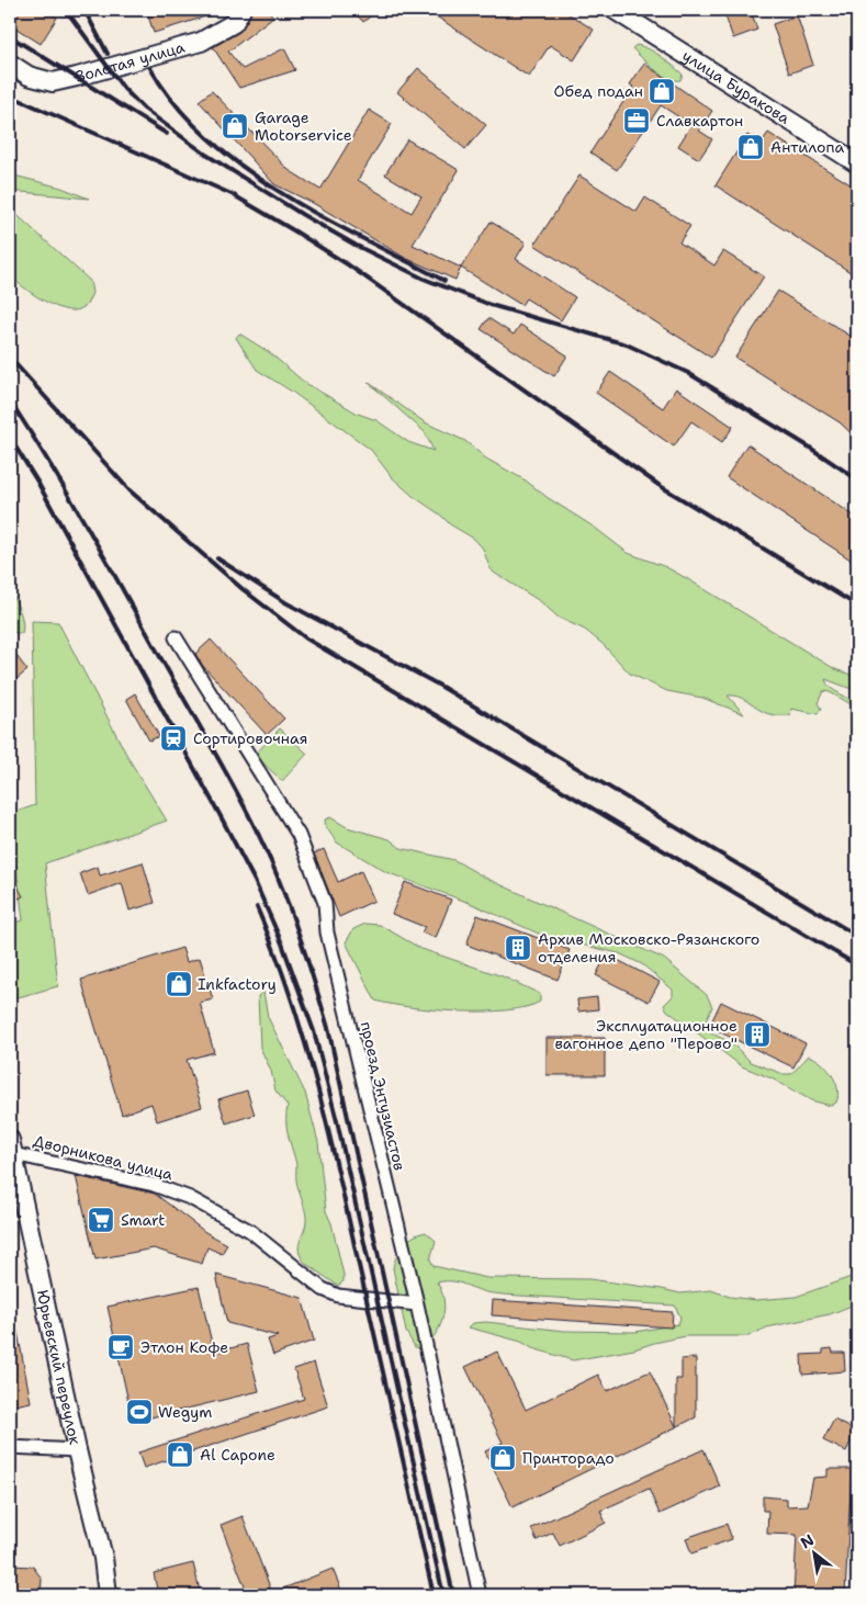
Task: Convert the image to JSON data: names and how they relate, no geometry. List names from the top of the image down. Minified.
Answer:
{"streets":{"street":["Золотая улица","улица Буракова","проезд Энтузиастов","Дворникова улица","Юрьевский переулок"]},"crossings":[["проезд Энтузиастов","Дворникова улица"],["Дворникова улица","Юрьевский переулок"]],"places":{"shop":["Обед подан","Garage Motorservice","Антилопа","Inkfactory","Al Capone","Принторадо"],"office":["Славкартон"],"station":["Сортировочная"],"building":["Архив Московско-Рязанского отделения","Эксплуатационное вагонное депо \"Перово\""],"supermarket":["Smart"],"cafe":["Этлон Кофе"],"sports":["Wegym"]},"north":"top left"}
